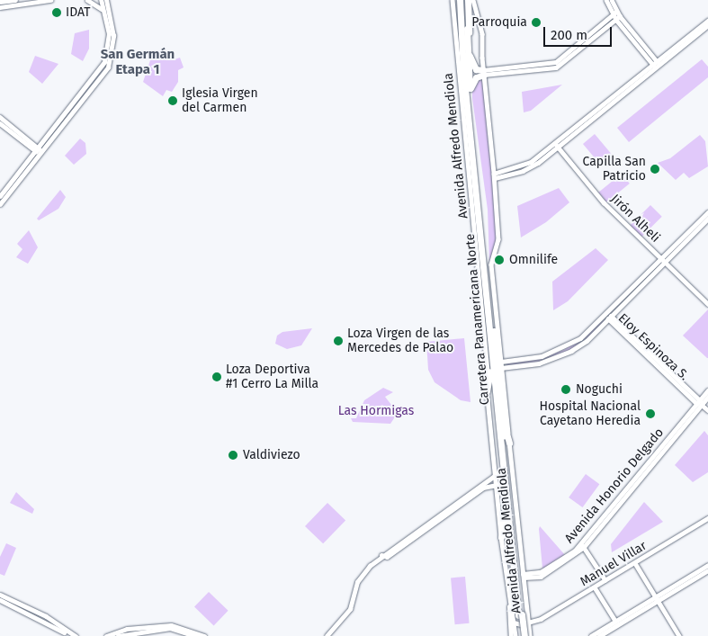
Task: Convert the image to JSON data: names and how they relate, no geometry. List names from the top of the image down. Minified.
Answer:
{"streets":{"highway":["Carretera Panamericana Norte"],"street":["Avenida Alfredo Mendiola","Jirón Alheli","Eloy Espinoza S.","Avenida Honorio Delgado","Manuel Villar"]},"crossings":[["Avenida Alfredo Mendiola","Carretera Panamericana Norte"],["Avenida Alfredo Mendiola","Avenida Honorio Delgado"],["Avenida Alfredo Mendiola","Manuel Villar"],["Eloy Espinoza S.","Avenida Honorio Delgado"]],"districts":["San Germán Etapa 1"],"parks":["Las Hormigas"],"places":["IDAT","Parroquia","Iglesia Virgen del Carmen","Capilla San Patricio","Omnilife","Loza Virgen de las Mercedes de Palao","Loza Deportiva #1 Cerro La Milla","Noguchi","Hospital Nacional Cayetano Heredia","Valdiviezo"],"scale_bar":"200 m"}
